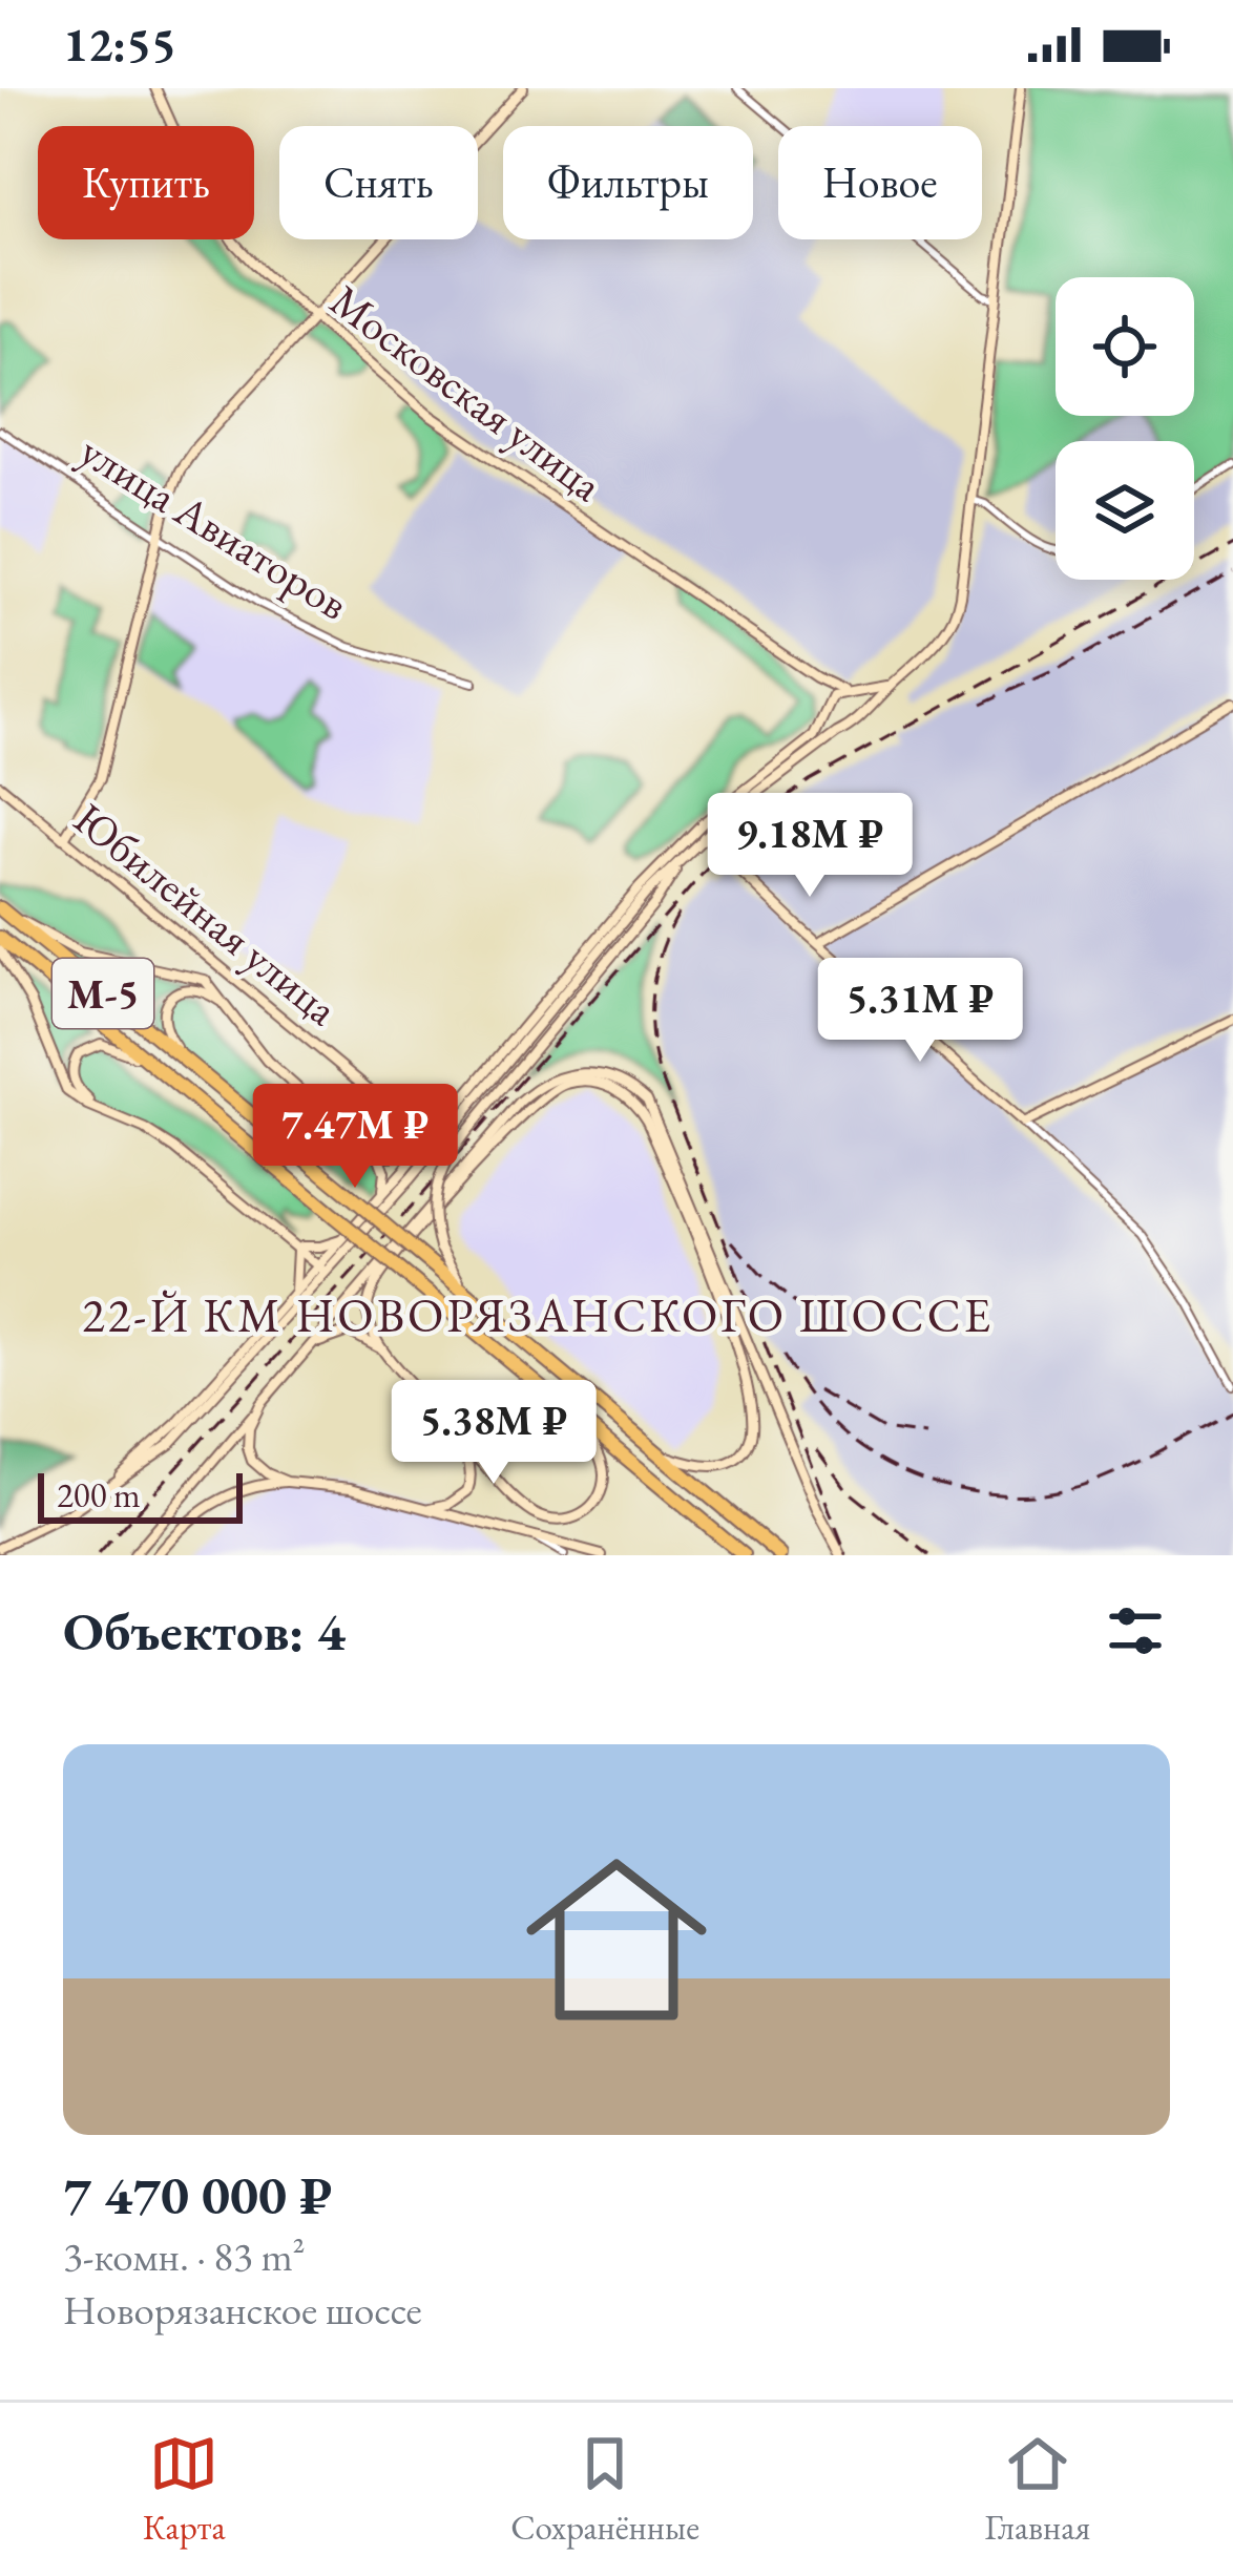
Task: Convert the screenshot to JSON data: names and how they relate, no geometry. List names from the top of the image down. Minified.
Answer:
{"streets":{"highway":["М-5"],"main road":["Московская улица","Юбилейная улица"],"street":["улица Авиаторов"]},"districts":["22-Й КМ НОВОРЯЗАНСКОГО ШОССЕ"],"scale_bar":"200 m","page":{"status":"12:55","chip":["Купить","Снять","Фильтры","Новое"],"price":["9.18M ₽","5.31M ₽","7.47M ₽","5.38M ₽"],"scale":"200 m","heading":"Объектов: 4","list":[{"name":"7 470 000 ₽","note":"3-комн. · 83 m² · Новорязанское шоссе"}],"tabs":["Карта","Сохранённые","Главная"]}}
